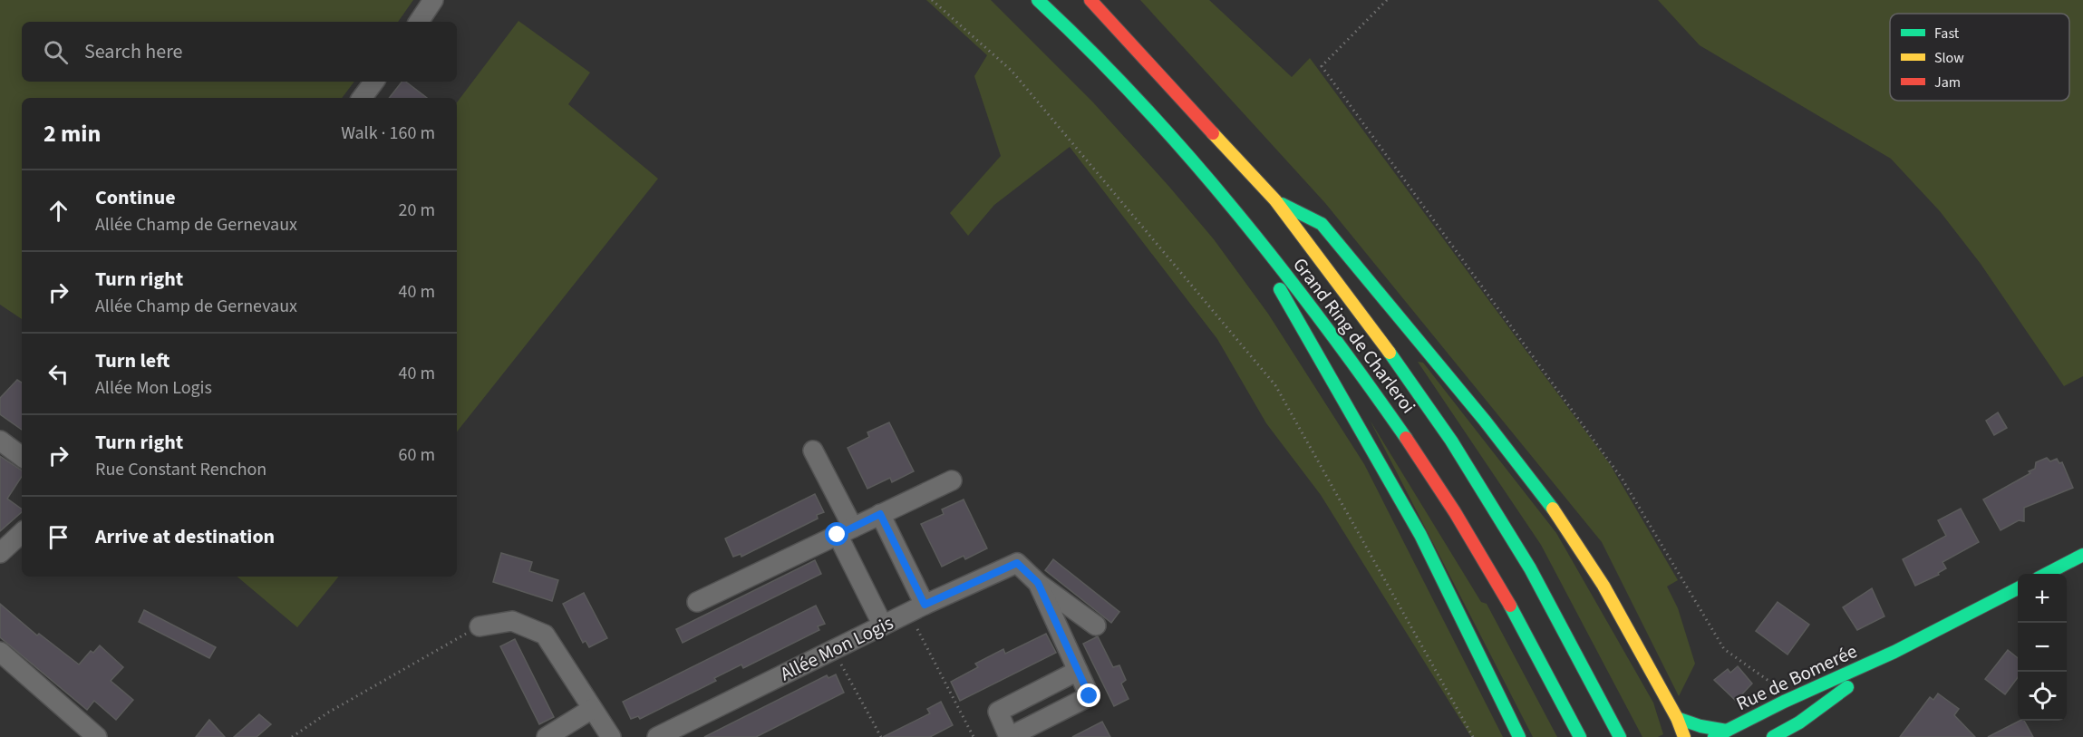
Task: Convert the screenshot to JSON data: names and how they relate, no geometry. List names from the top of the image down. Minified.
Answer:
{"streets":{"main road":["Grand Ring de Charleroi","Rue de Bomerée"],"street":["Allée Mon Logis"]},"legend":["Fast","Slow","Jam"],"page":{"search":"Search here","heading":["2 min","Walk · 160 m"],"list":[["Continue","Allée Champ de Gernevaux","20 m"],["Turn right","Allée Champ de Gernevaux","40 m"],["Turn left","Allée Mon Logis","40 m"],["Turn right","Rue Constant Renchon","60 m"],"Arrive at destination"],"map_buttons":["+","−"]}}
